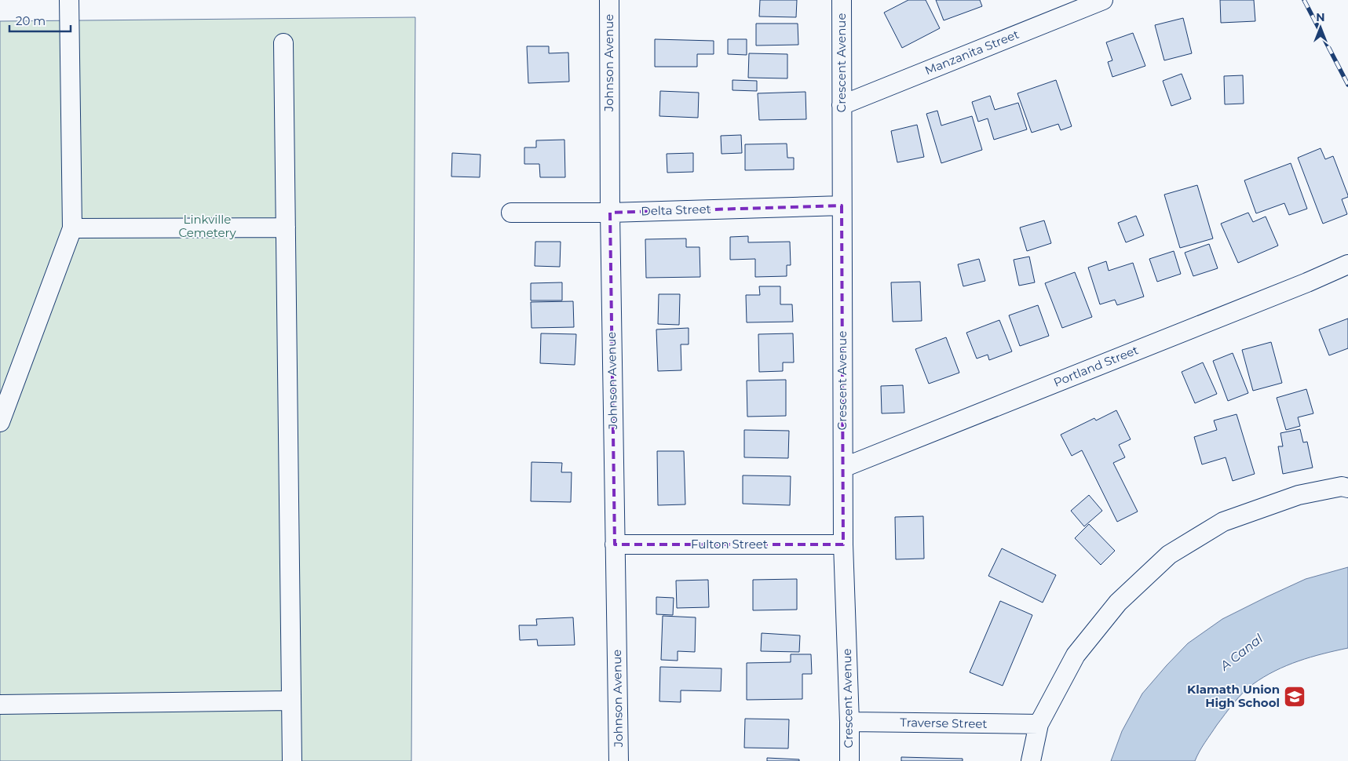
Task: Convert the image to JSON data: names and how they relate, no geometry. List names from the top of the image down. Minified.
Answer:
{"streets":{"street":["Manzanita Street","Johnson Avenue","Crescent Avenue","Delta Street","Portland Street","Fulton Street","Traverse Street"]},"crossings":[["Manzanita Street","Crescent Avenue"],["Johnson Avenue","Delta Street"],["Johnson Avenue","Fulton Street"],["Crescent Avenue","Delta Street"],["Crescent Avenue","Portland Street"],["Crescent Avenue","Fulton Street"],["Crescent Avenue","Traverse Street"]],"water":["A Canal"],"parks":["Linkville Cemetery"],"places":{"school or university":["Klamath Union High School"]},"scale_bar":"20 m","north":"top"}
